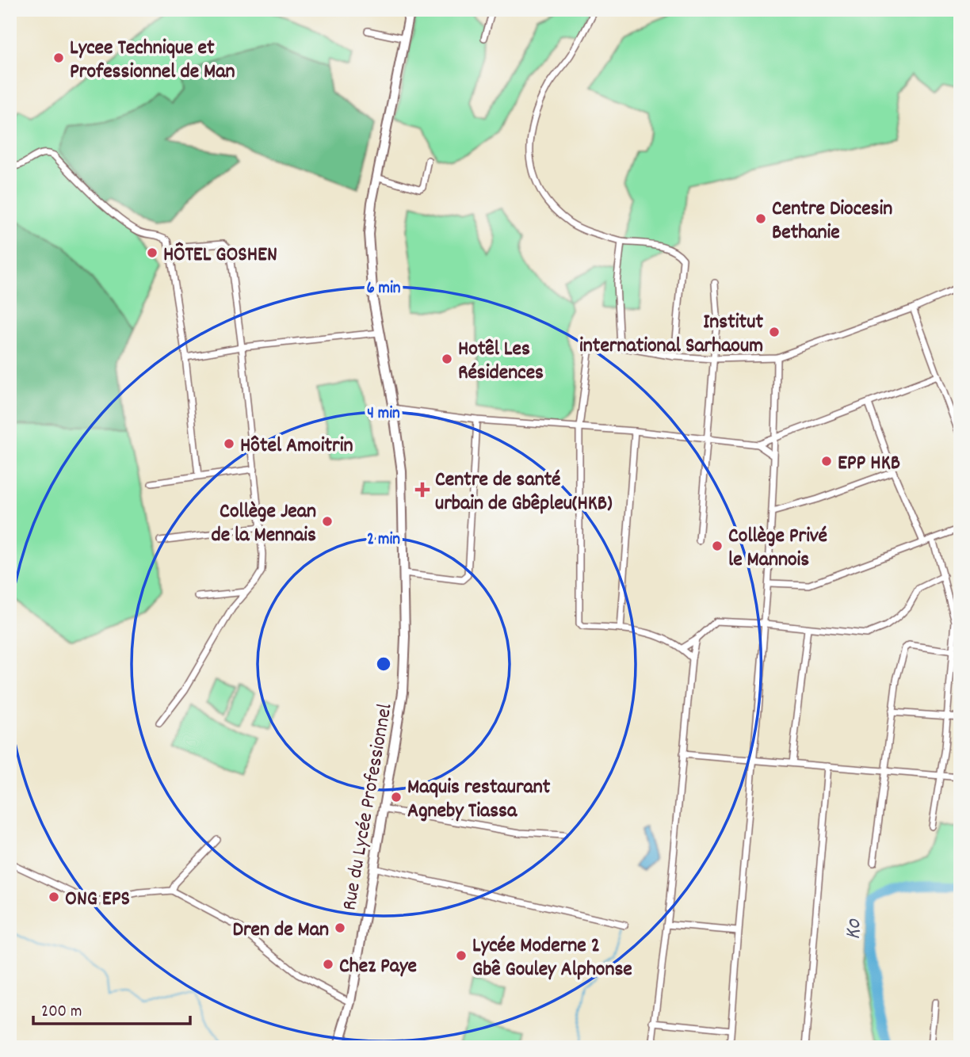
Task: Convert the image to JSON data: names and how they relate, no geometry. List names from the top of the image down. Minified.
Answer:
{"streets":{"main road":["Rue du Lycée Professionnel"]},"water":["Ko"],"places":{"other":["Lycee Technique et Professionnel de Man","Centre Diocesin Bethanie","HÔTEL GOSHEN","Institut international Sarhaoum","Hotêl Les Résidences","Hôtel Amoitrin","EPP HKB","Collège Jean de la Mennais","Collège Privé le Mannois","Maquis restaurant Agneby Tiassa","ONG EPS","Dren de Man","Lycée Moderne 2 Gbê Gouley Alphonse","Chez Paye"],"health":["Centre de santé urbain de Gbêpleu(HKB)"]},"scale_bar":"200 m","rings":["6 min","4 min","2 min"]}
